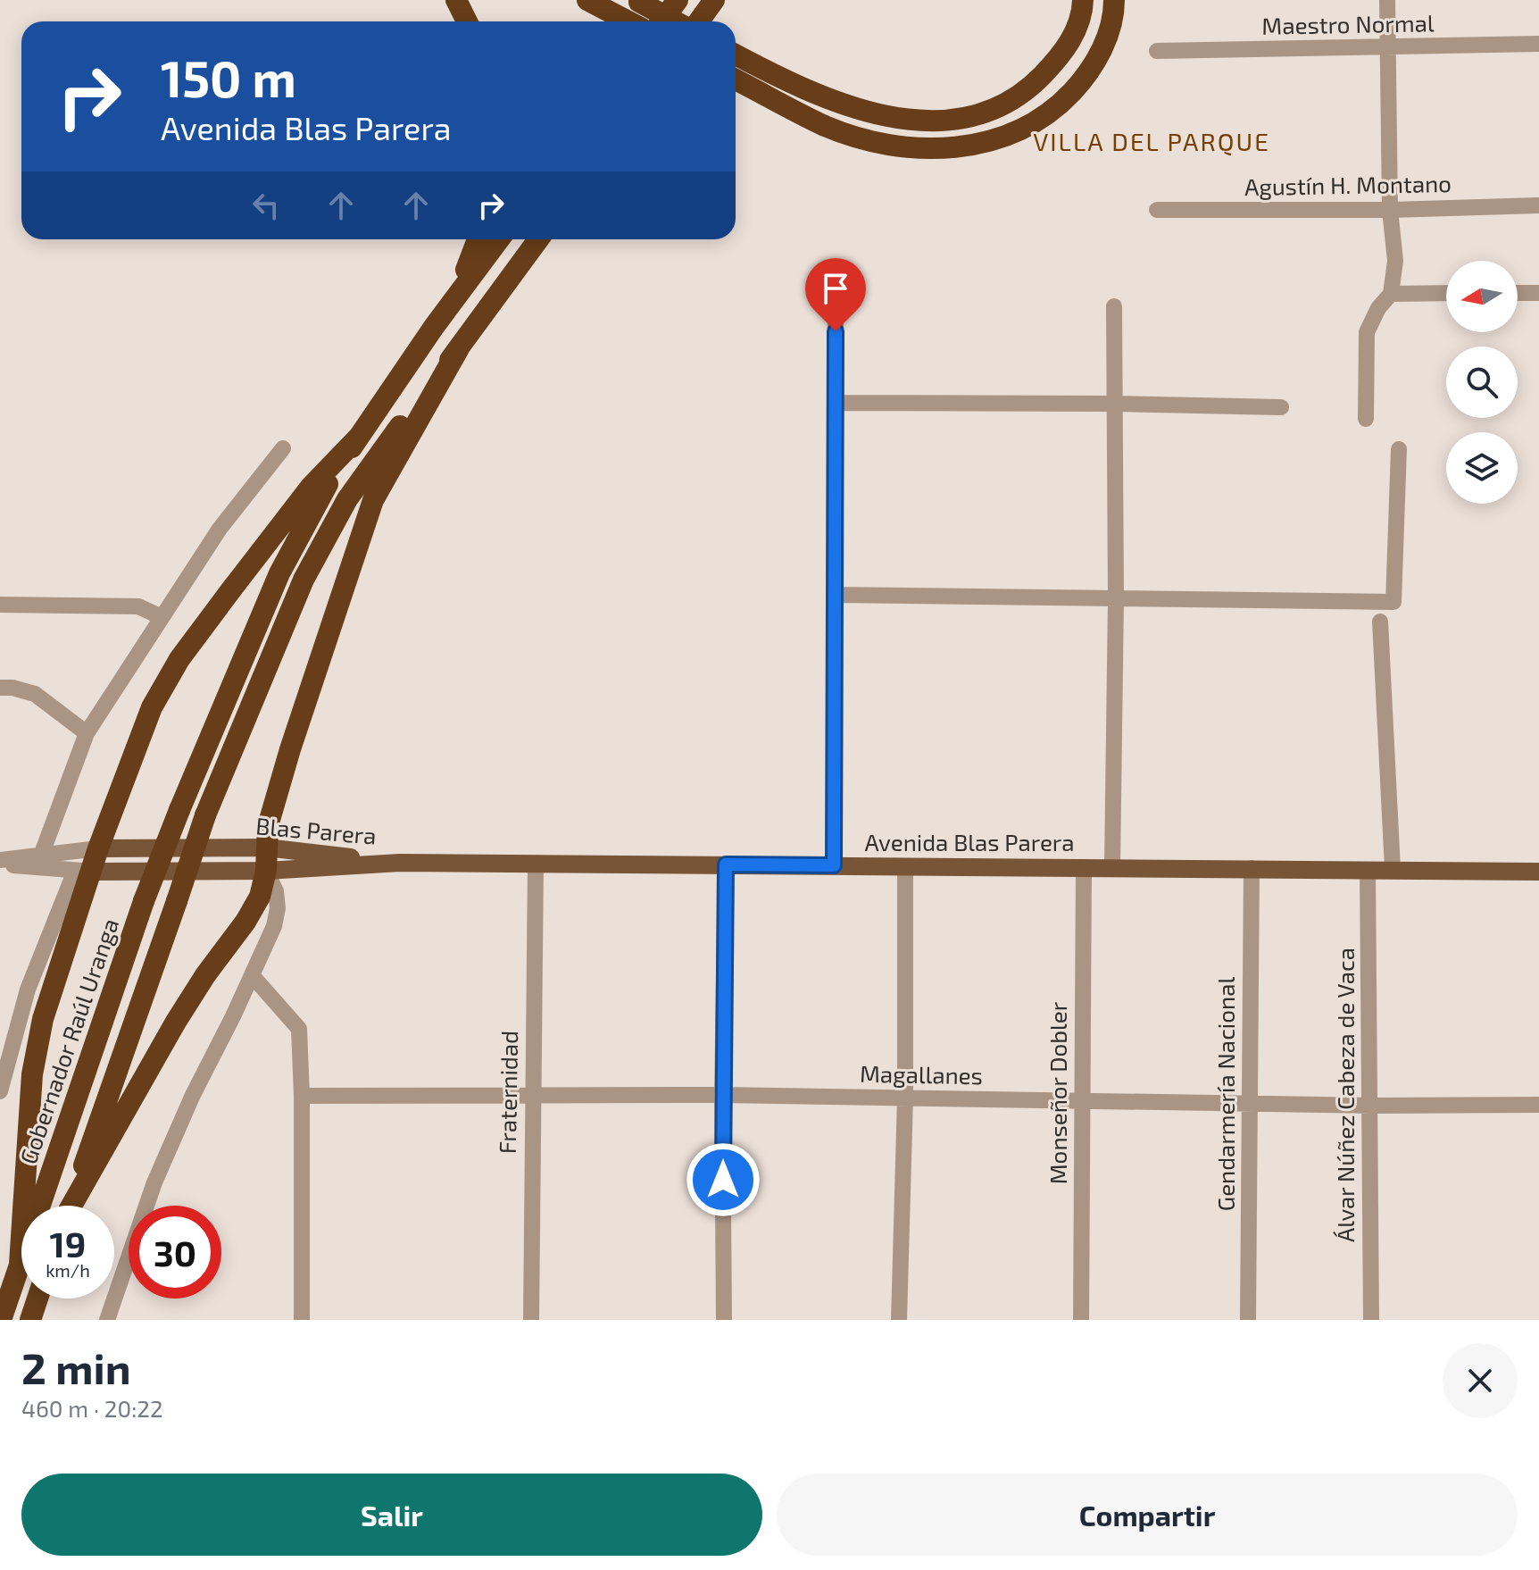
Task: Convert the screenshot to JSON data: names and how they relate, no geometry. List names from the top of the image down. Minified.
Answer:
{"streets":{"highway":["Gobernador Raúl Uranga"],"main road":["Blas Parera","Avenida Blas Parera"],"street":["Maestro Normal","Agustín H. Montano","Magallanes","Fraternidad","Monseñor Dobler","Gendarmería Nacional","Álvar Núñez Cabeza de Vaca"]},"crossings":[["Blas Parera","Avenida Blas Parera"],["Avenida Blas Parera","Fraternidad"],["Avenida Blas Parera","Monseñor Dobler"],["Avenida Blas Parera","Gendarmería Nacional"],["Avenida Blas Parera","Álvar Núñez Cabeza de Vaca"],["Magallanes","Fraternidad"],["Magallanes","Monseñor Dobler"],["Magallanes","Gendarmería Nacional"],["Magallanes","Álvar Núñez Cabeza de Vaca"]],"districts":["VILLA DEL PARQUE"],"north":"left","page":{"turn":["150 m","Avenida Blas Parera"],"speed":"19 km/h","limit":"30","heading":["2 min","460 m · 20:22"],"buttons":["Salir","Compartir"]}}
